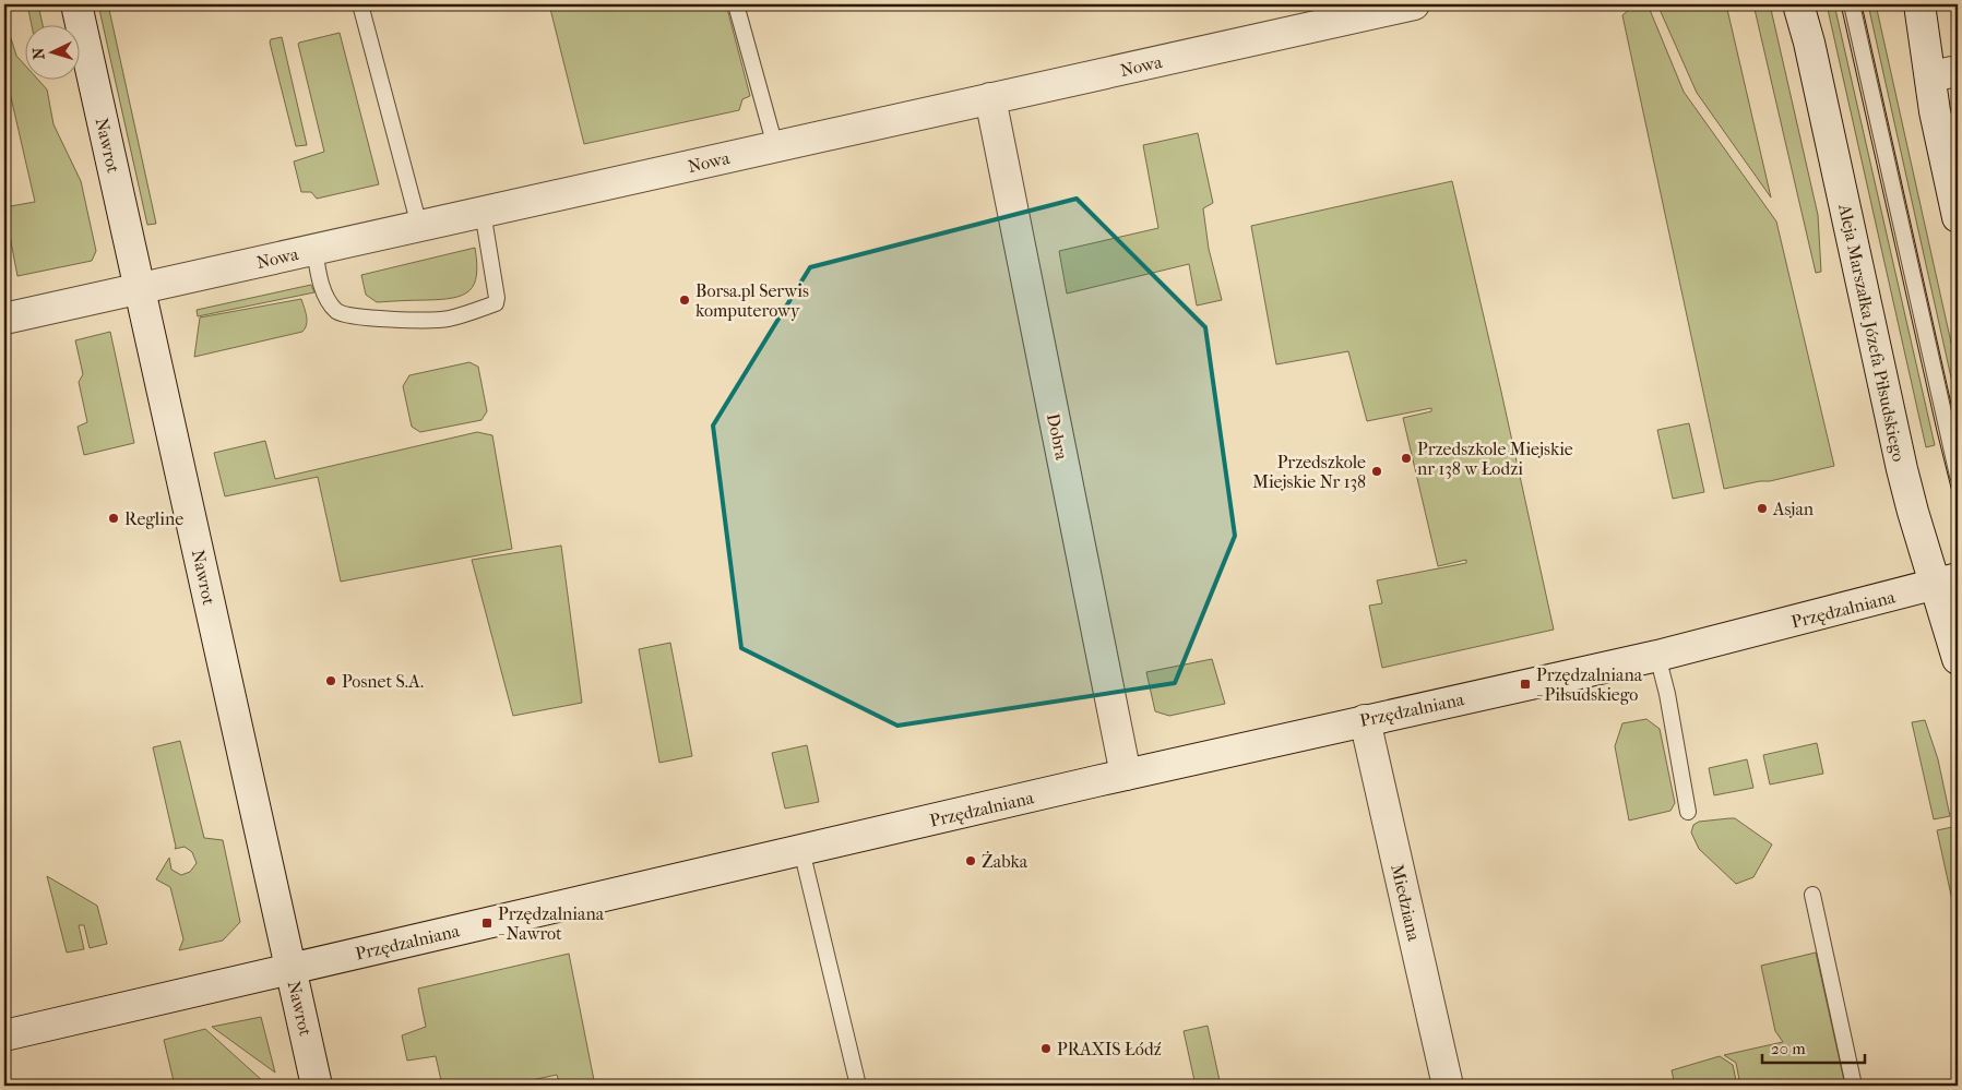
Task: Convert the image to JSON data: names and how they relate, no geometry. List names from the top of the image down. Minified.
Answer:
{"streets":{"street":["Nowa","Nawrot","Aleja Marszałka Józefa Piłsudskiego","Dobra","Przędzalniana","Miedziana"]},"crossings":[["Nowa","Nawrot"],["Nowa","Dobra"],["Nawrot","Przędzalniana"],["Aleja Marszałka Józefa Piłsudskiego","Przędzalniana"],["Dobra","Przędzalniana"],["Przędzalniana","Miedziana"]],"places":{"other":["Borsa.pl Serwis komputerowy","Przedszkole Miejskie nr 138 w Łodzi","Przedszkole Miejskie Nr 138","Asjan","Regline","Posnet S.A.","Żabka","PRAXIS Łódź"],"transit":["Przędzalniana - Piłsudskiego","Przędzalniana - Nawrot"]},"scale_bar":"20 m","north":"left"}
